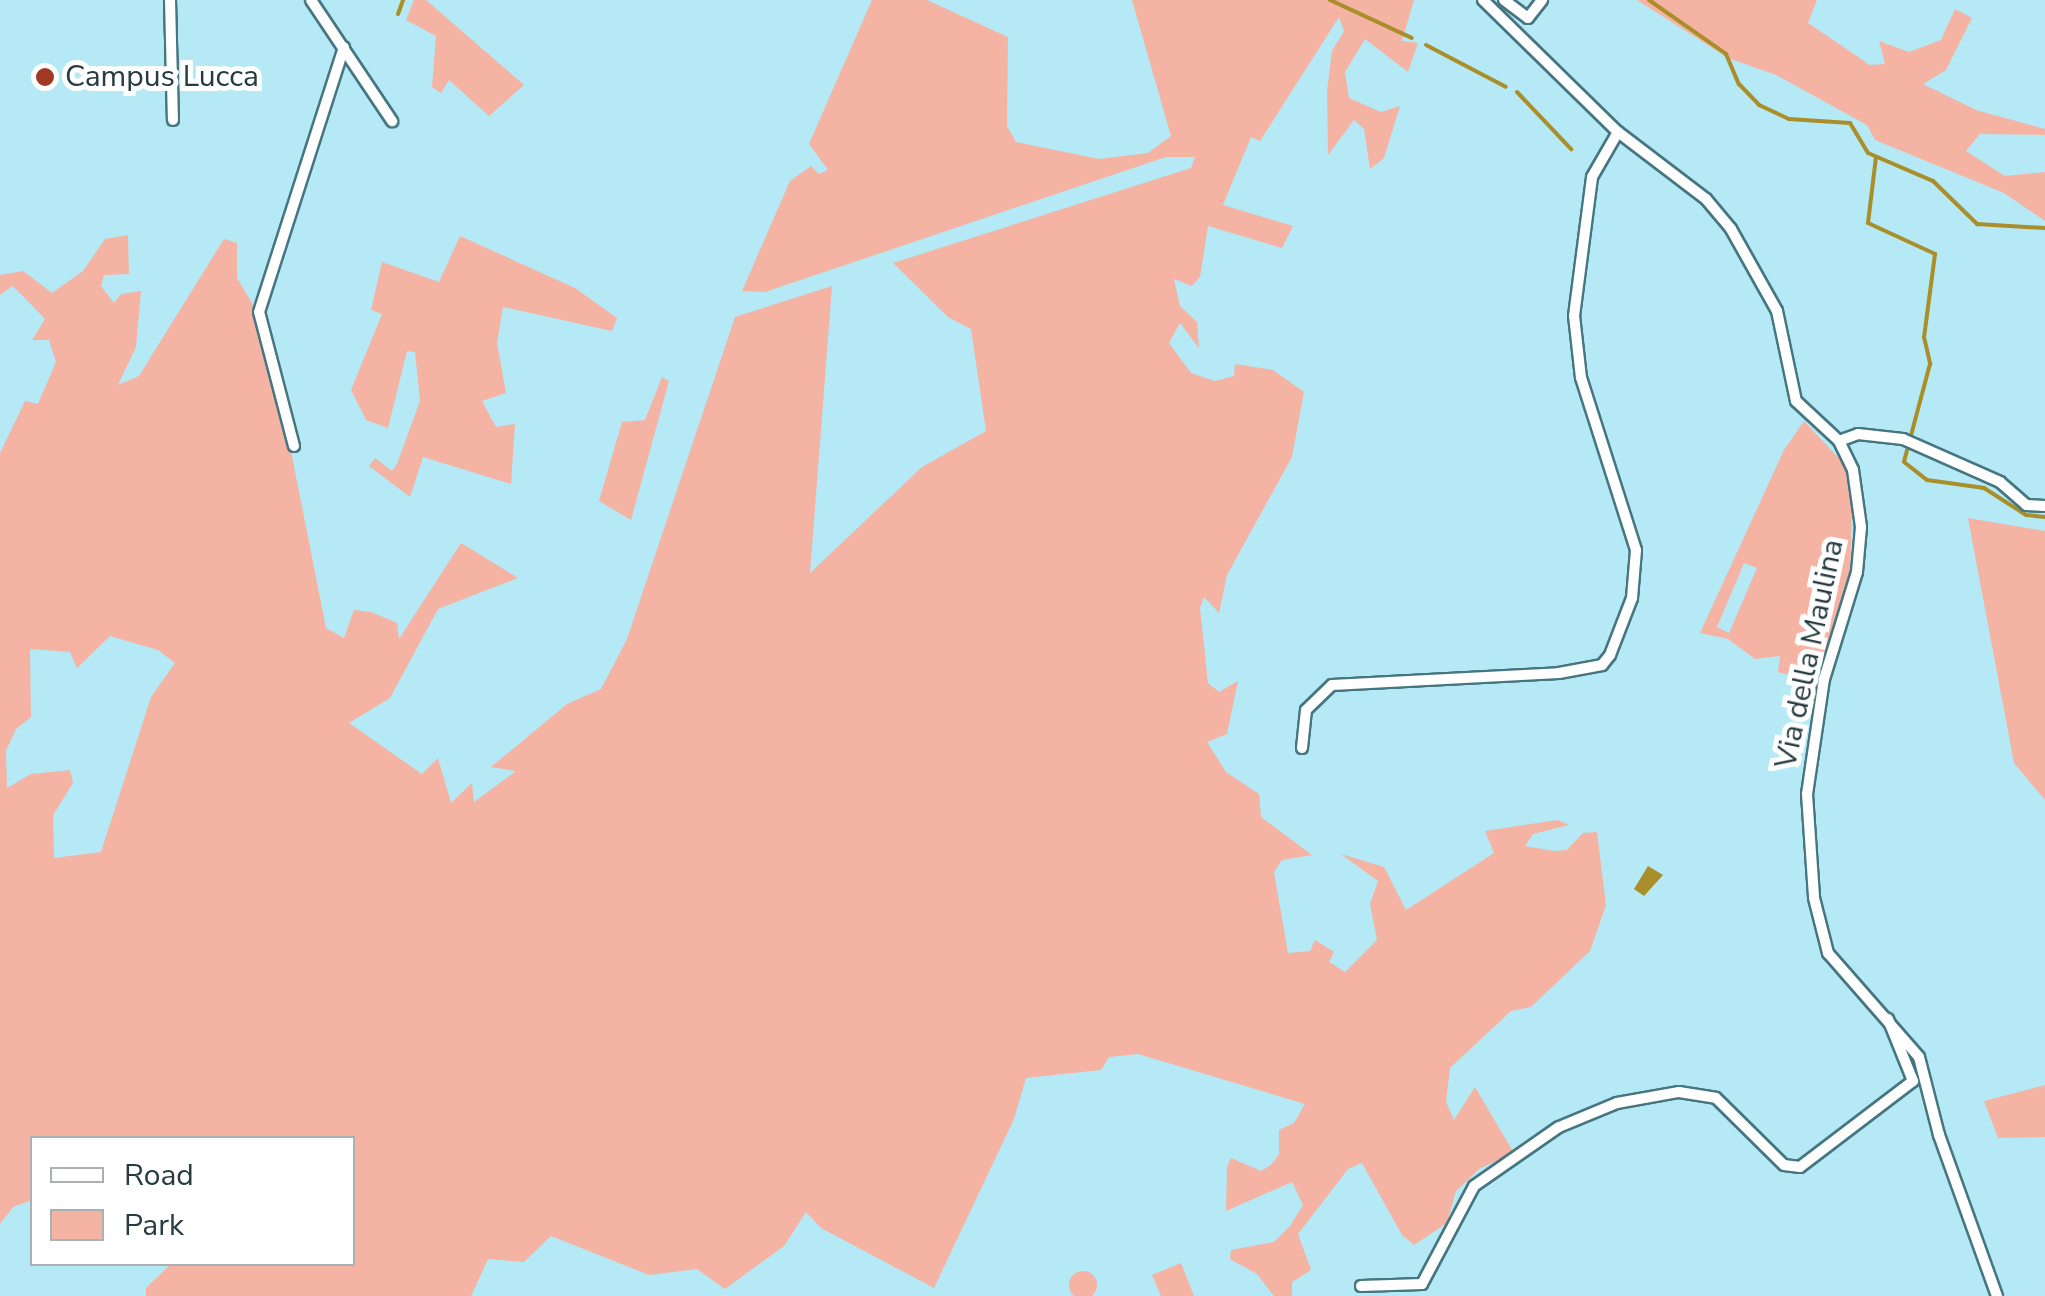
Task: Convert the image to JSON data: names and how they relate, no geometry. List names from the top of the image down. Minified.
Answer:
{"streets":{"street":["Via della Maulina"]},"places":["Campus Lucca"],"legend":["Road","Park"]}
